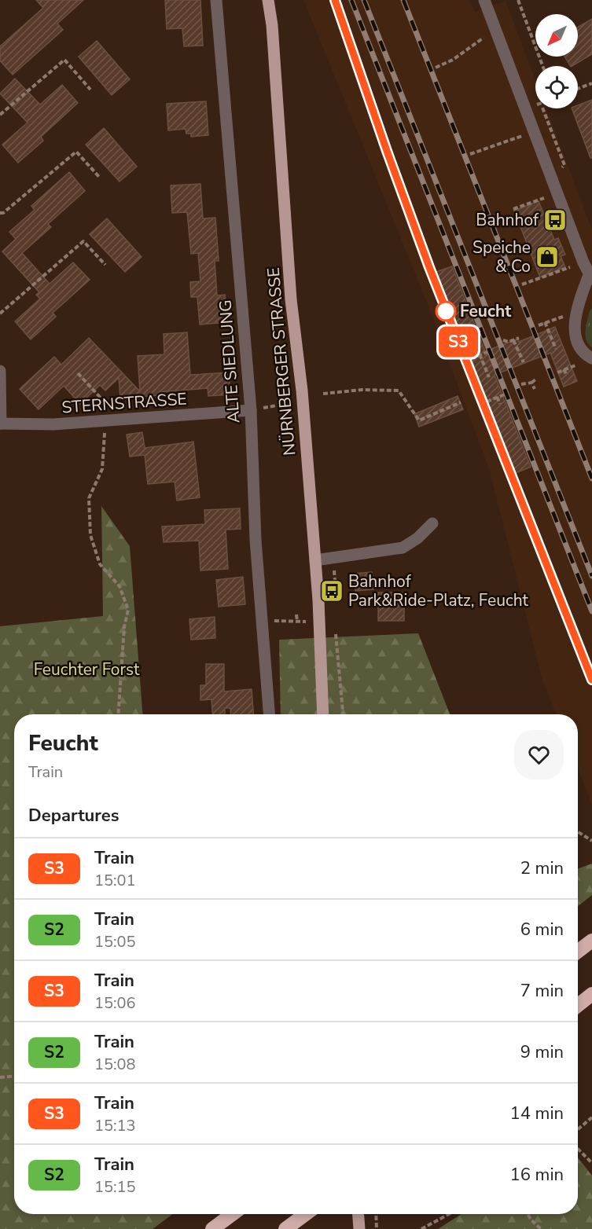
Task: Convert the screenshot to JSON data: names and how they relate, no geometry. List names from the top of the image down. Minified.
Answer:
{"streets":{"main road":["NÜRNBERGER STRASSE"],"street":["ALTE SIEDLUNG","STERNSTRASSE"]},"crossings":[["ALTE SIEDLUNG","STERNSTRASSE"]],"parks":["Feuchter Forst"],"places":{"bus stop":["Bahnhof","Bahnhof Park&Ride-Platz, Feucht"],"shop":["Speiche & Co"],"other":["Feucht"]},"north":"bottom left","page":{"on_map":"S3","heading":[["Feucht","Train"],"Departures"],"list":[{"mark":"S3","name":"Train","note":"15:01","value":"2 min"},{"mark":"S2","name":"Train","note":"15:05","value":"6 min"},{"mark":"S3","name":"Train","note":"15:06","value":"7 min"},{"mark":"S2","name":"Train","note":"15:08","value":"9 min"},{"mark":"S3","name":"Train","note":"15:13","value":"14 min"},{"mark":"S2","name":"Train","note":"15:15","value":"16 min"}]}}
